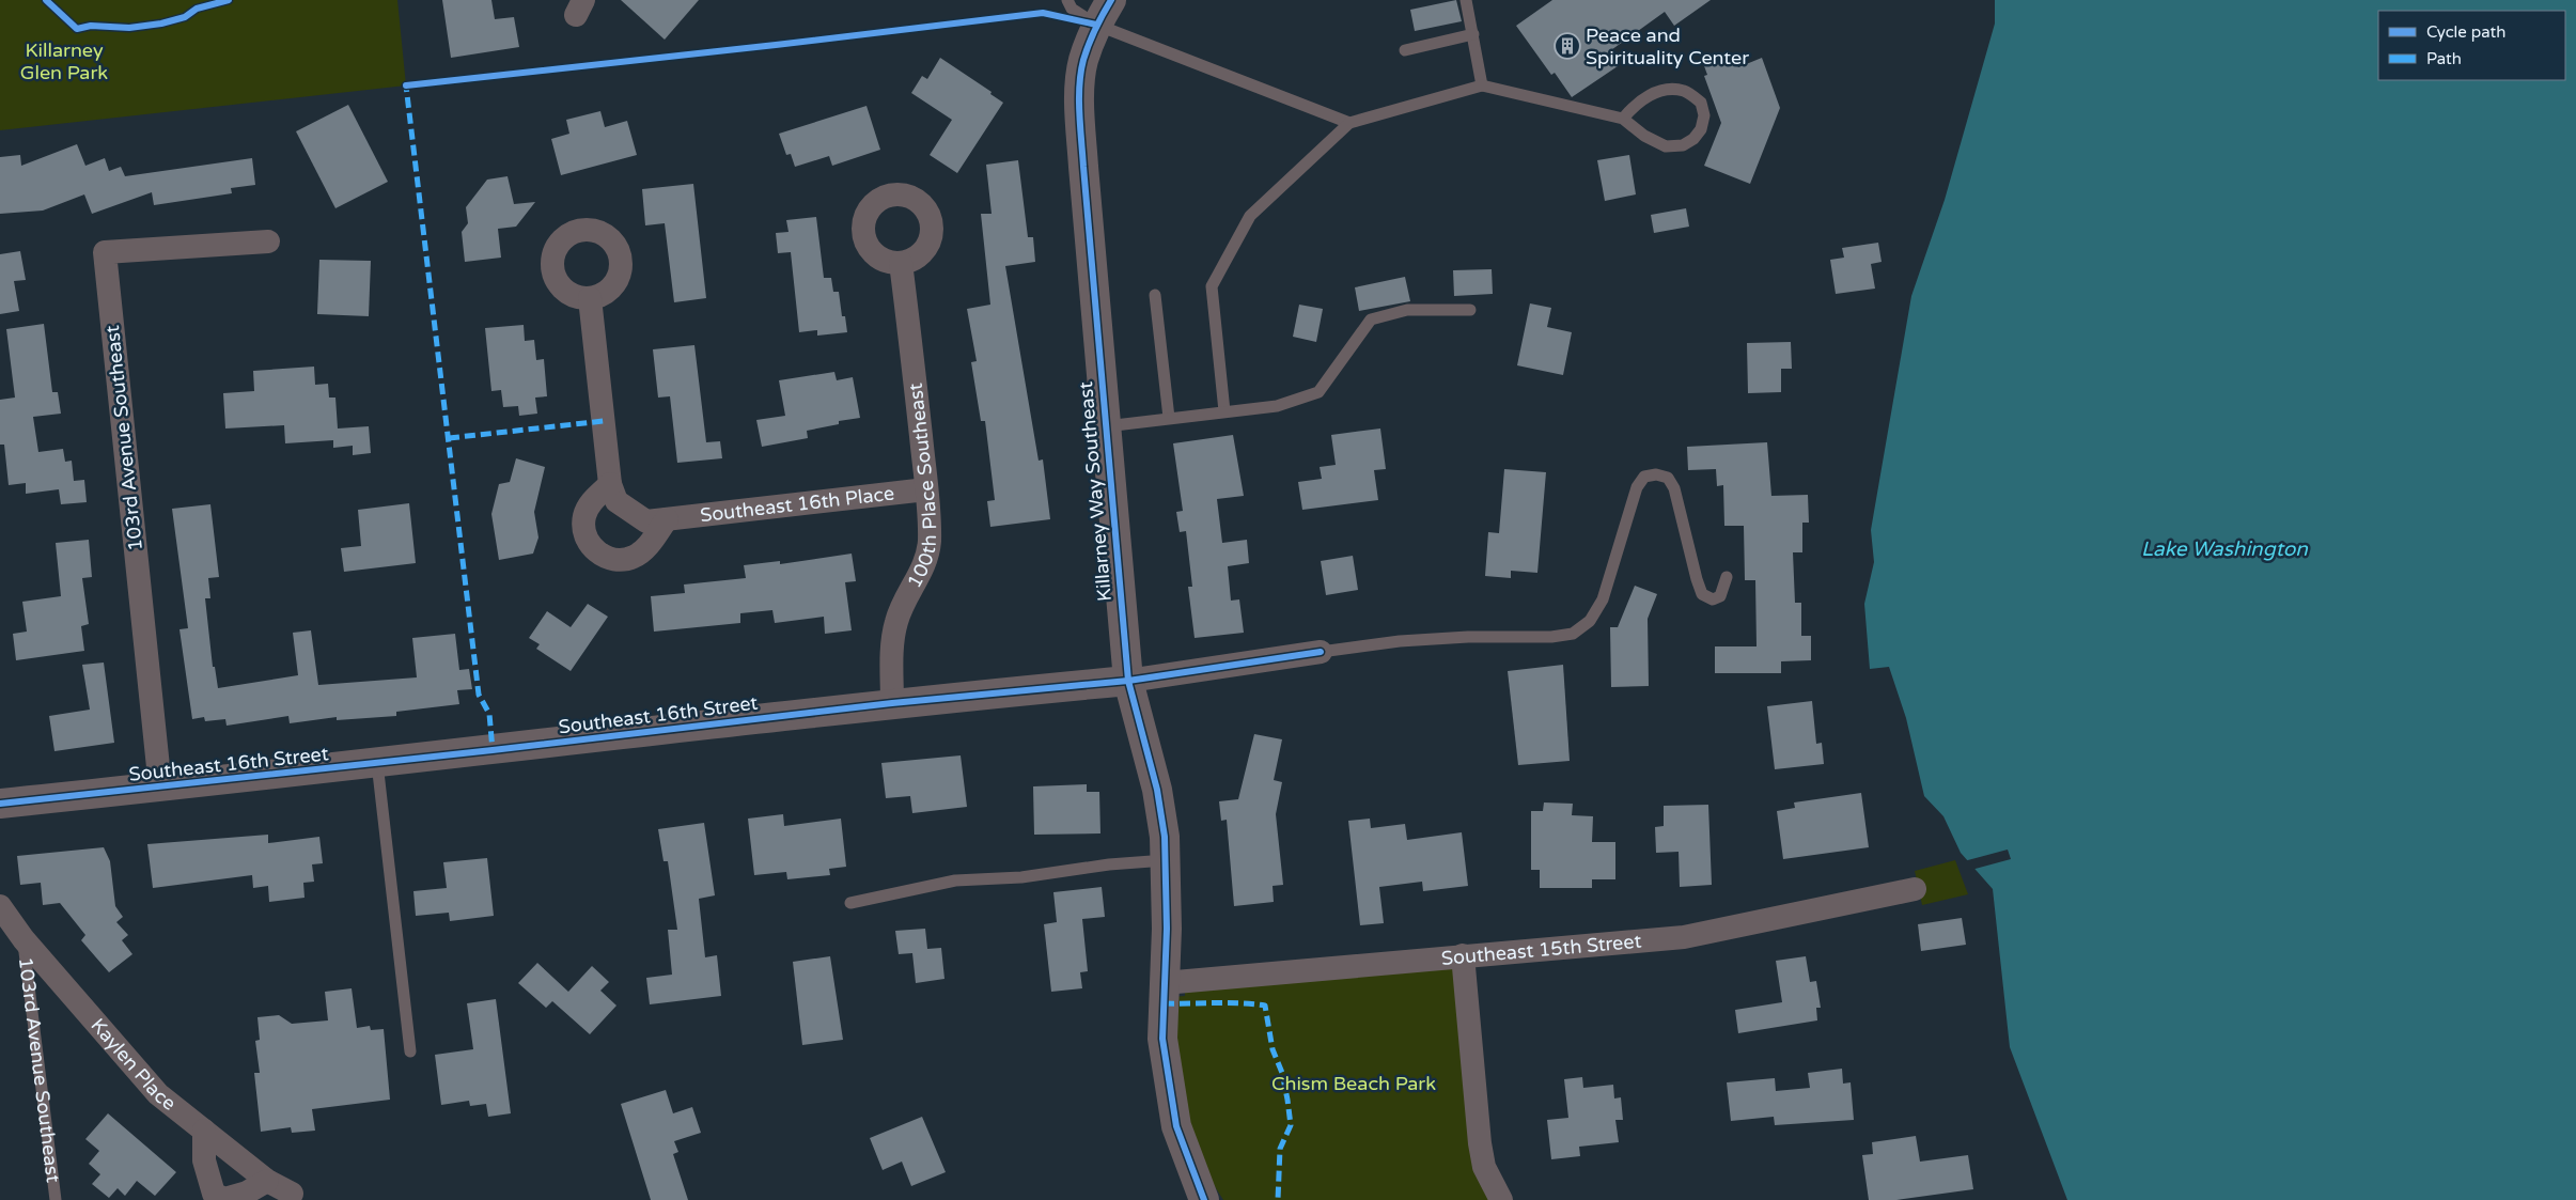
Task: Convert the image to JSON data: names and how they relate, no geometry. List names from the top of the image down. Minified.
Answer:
{"streets":{"street":["103rd Avenue Southeast","100th Place Southeast","Killarney Way Southeast","Southeast 16th Place","Southeast 16th Street","Southeast 15th Street","Kaylen Place"]},"crossings":[["103rd Avenue Southeast","Southeast 16th Street"],["103rd Avenue Southeast","Kaylen Place"],["100th Place Southeast","Southeast 16th Place"],["100th Place Southeast","Southeast 16th Street"],["Killarney Way Southeast","Southeast 16th Street"],["Killarney Way Southeast","Southeast 15th Street"]],"water":["Lake Washington"],"parks":["Killarney Glen Park","Chism Beach Park"],"places":{"building":["Peace and Spirituality Center"]},"legend":["Cycle path","Path"]}
